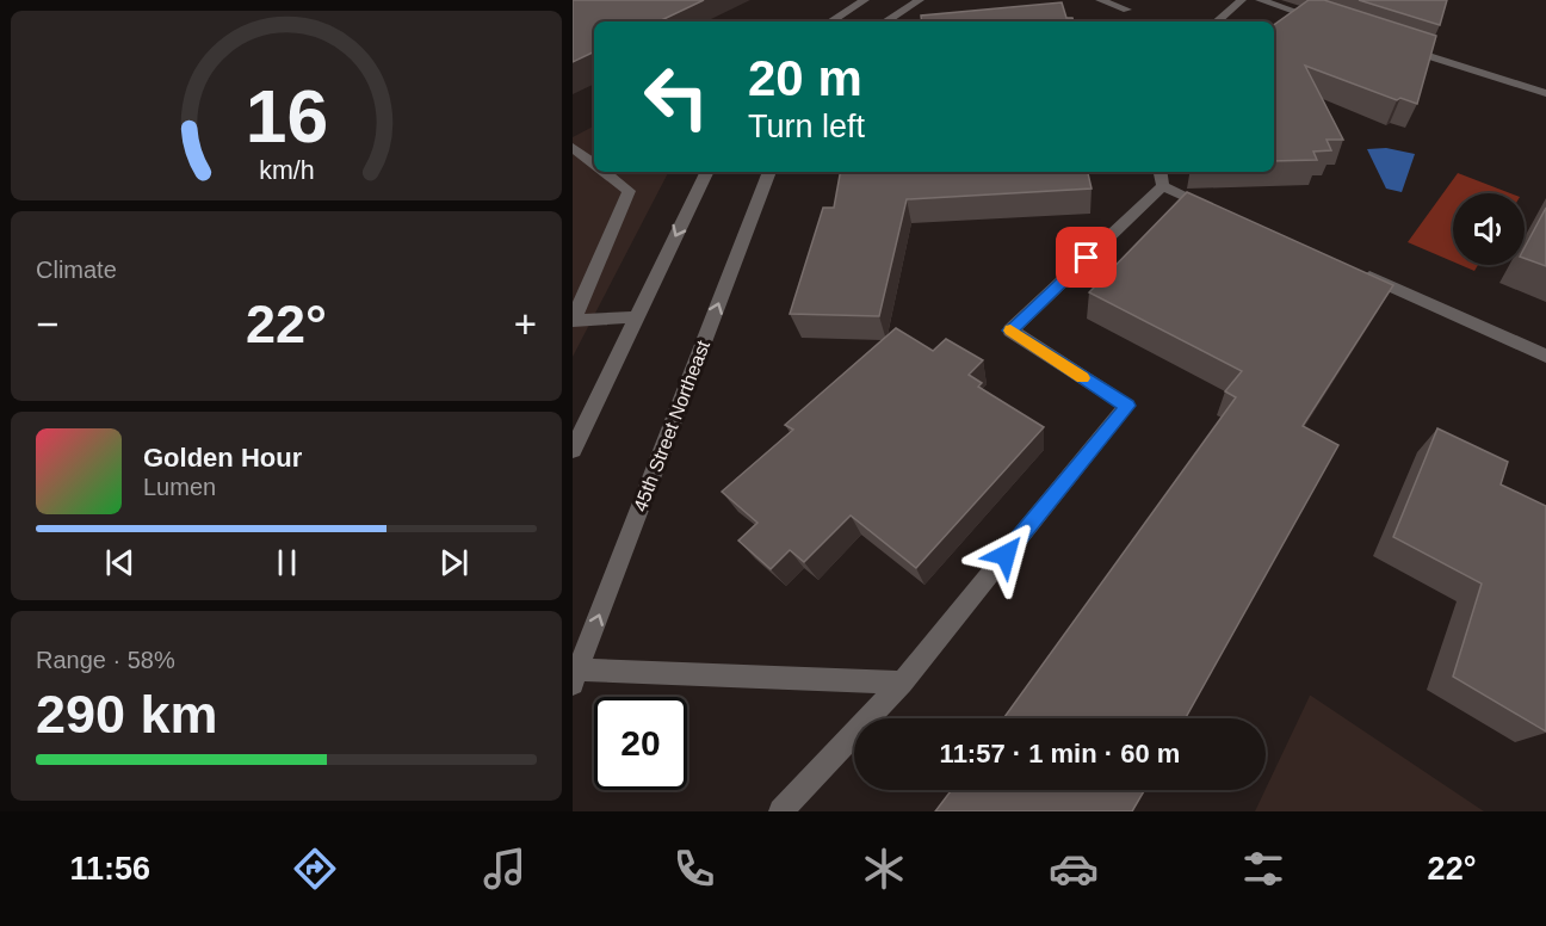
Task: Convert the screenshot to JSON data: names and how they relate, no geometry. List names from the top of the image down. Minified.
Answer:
{"streets":{"street":["45th Street Northeast"]},"page":{"turn":["20 m","Turn left"],"tile":["Climate",["Range · 58%","290 km"]],"heat":["−","22°","+"],"song":["Golden Hour","Lumen"],"limit":"20","trip":"11:57 · 1 min · 60 m","tabs":["11:56","22°"],"gauge":["16","km/h"]}}
